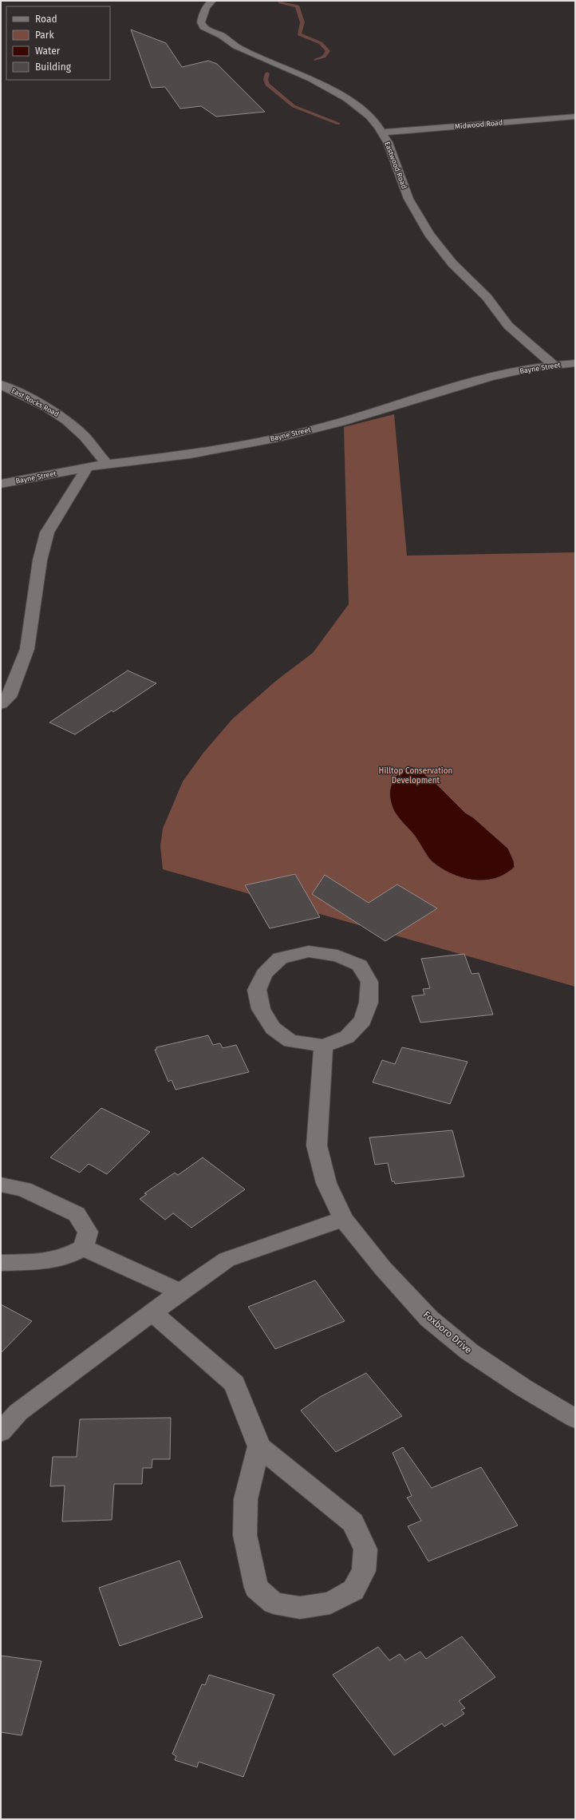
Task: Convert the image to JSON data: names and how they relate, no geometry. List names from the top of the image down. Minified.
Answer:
{"streets":{"street":["Midwood Road","Eastwood Road","Bayne Street","East Rocks Road","Foxboro Drive"]},"crossings":[["Midwood Road","Eastwood Road"],["Eastwood Road","Bayne Street"],["Bayne Street","East Rocks Road"]],"parks":["Hilltop Conservation Development"],"legend":["Road","Park","Water","Building"]}
